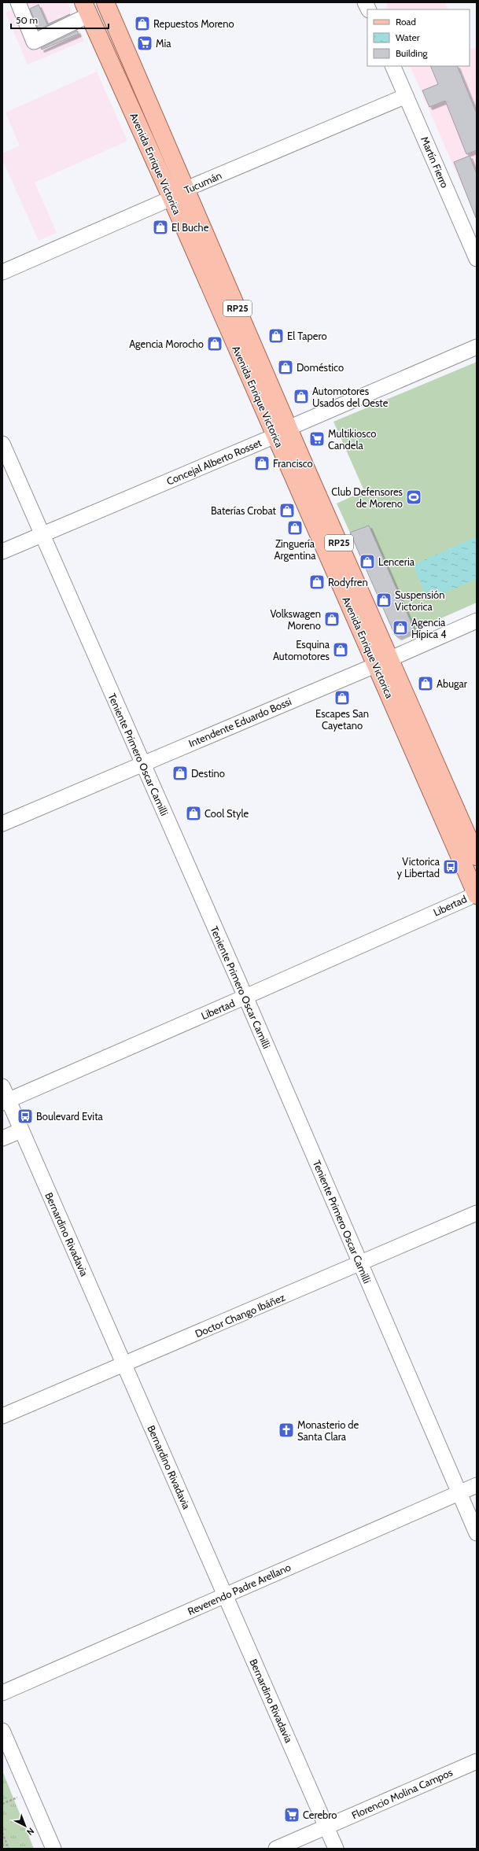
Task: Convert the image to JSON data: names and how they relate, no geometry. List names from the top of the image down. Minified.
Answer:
{"streets":{"main road":["Avenida Enrique Victorica","RP25"],"street":["Martín Fierro","Tucumán","Concejal Alberto Rosset","Intendente Eduardo Bossi","Teniente Primero Oscar Camilli","Libertad","Bernardino Rivadavia","Doctor Chango Ibáñez","Reverendo Padre Arellano","Florencio Molina Campos"]},"crossings":[["Martín Fierro","Tucumán"],["Avenida Enrique Victorica","Tucumán"],["Avenida Enrique Victorica","Concejal Alberto Rosset"],["Avenida Enrique Victorica","Intendente Eduardo Bossi"],["Avenida Enrique Victorica","Libertad"],["Concejal Alberto Rosset","Teniente Primero Oscar Camilli"],["Intendente Eduardo Bossi","Teniente Primero Oscar Camilli"],["Teniente Primero Oscar Camilli","Libertad"],["Teniente Primero Oscar Camilli","Doctor Chango Ibáñez"],["Teniente Primero Oscar Camilli","Reverendo Padre Arellano"],["Libertad","Bernardino Rivadavia"],["Bernardino Rivadavia","Doctor Chango Ibáñez"],["Bernardino Rivadavia","Reverendo Padre Arellano"],["Bernardino Rivadavia","Florencio Molina Campos"]],"places":{"shop":["Repuestos Moreno","El Buche","El Tapero","Agencia Morocho","Doméstico","Automotores Usados del Oeste","Francisco","Baterías Crobat","Zinguería Argentina","Lenceria","Rodyfren","Suspensión Victorica","Volkswagen Moreno","Agencia Hípica 4","Esquina Automotores","Abugar","Escapes San Cayetano","Destino","Cool Style"],"supermarket":["Mia","Multikiosco Candela","Cerebro"],"sports":["Club Defensores de Moreno"],"bus stop":["Victorica y Libertad","Boulevard Evita"],"church":["Monasterio de Santa Clara"]},"legend":["Road","Water","Building"],"scale_bar":"50 m","north":"bottom right"}
